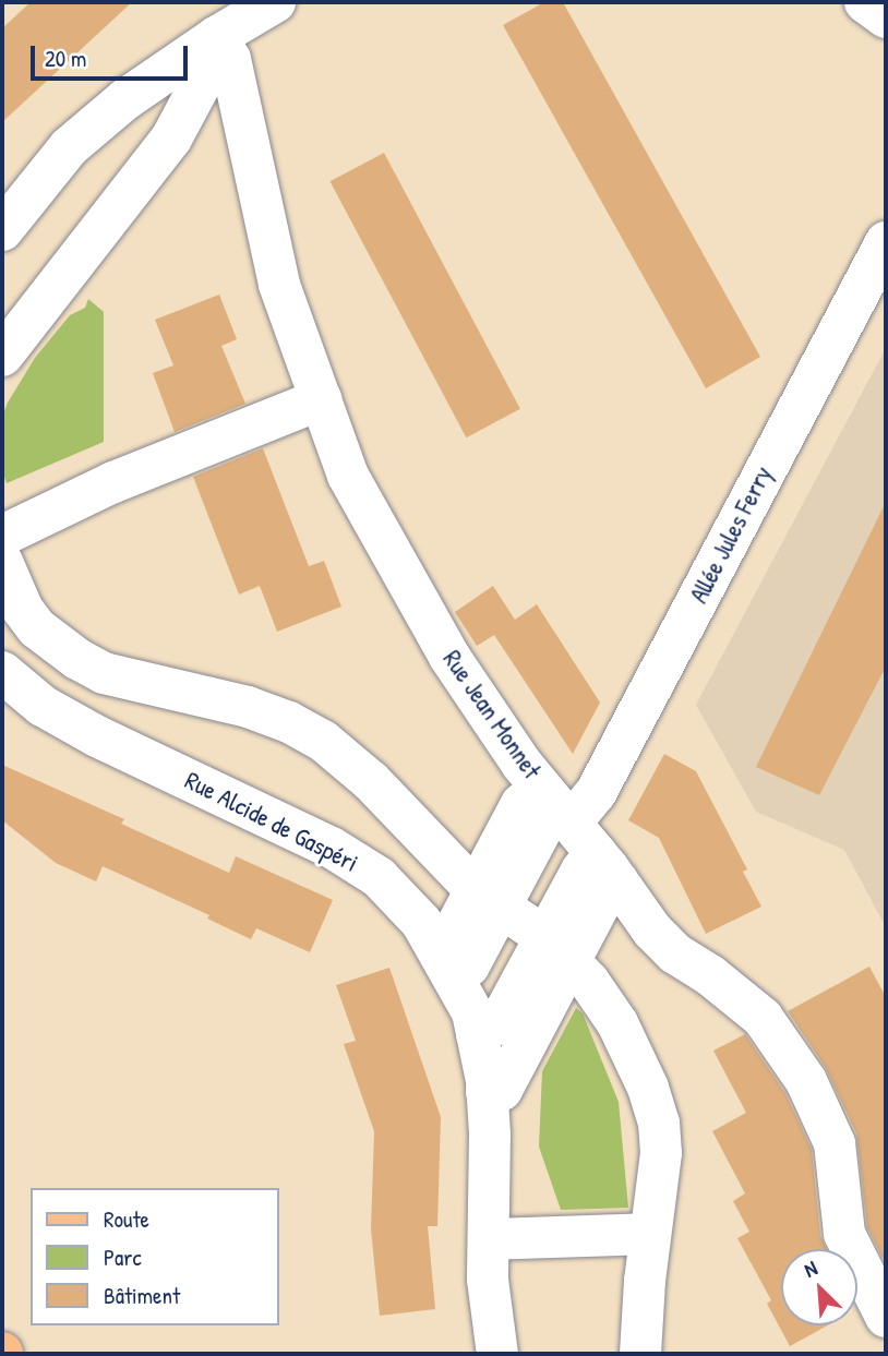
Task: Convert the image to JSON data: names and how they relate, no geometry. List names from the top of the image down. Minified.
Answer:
{"streets":{"street":["Allée Jules Ferry","Rue Jean Monnet","Rue Alcide de Gaspéri"]},"crossings":[["Allée Jules Ferry","Rue Jean Monnet"]],"legend":["Route","Parc","Bâtiment"],"scale_bar":"20 m","north":"top left"}
